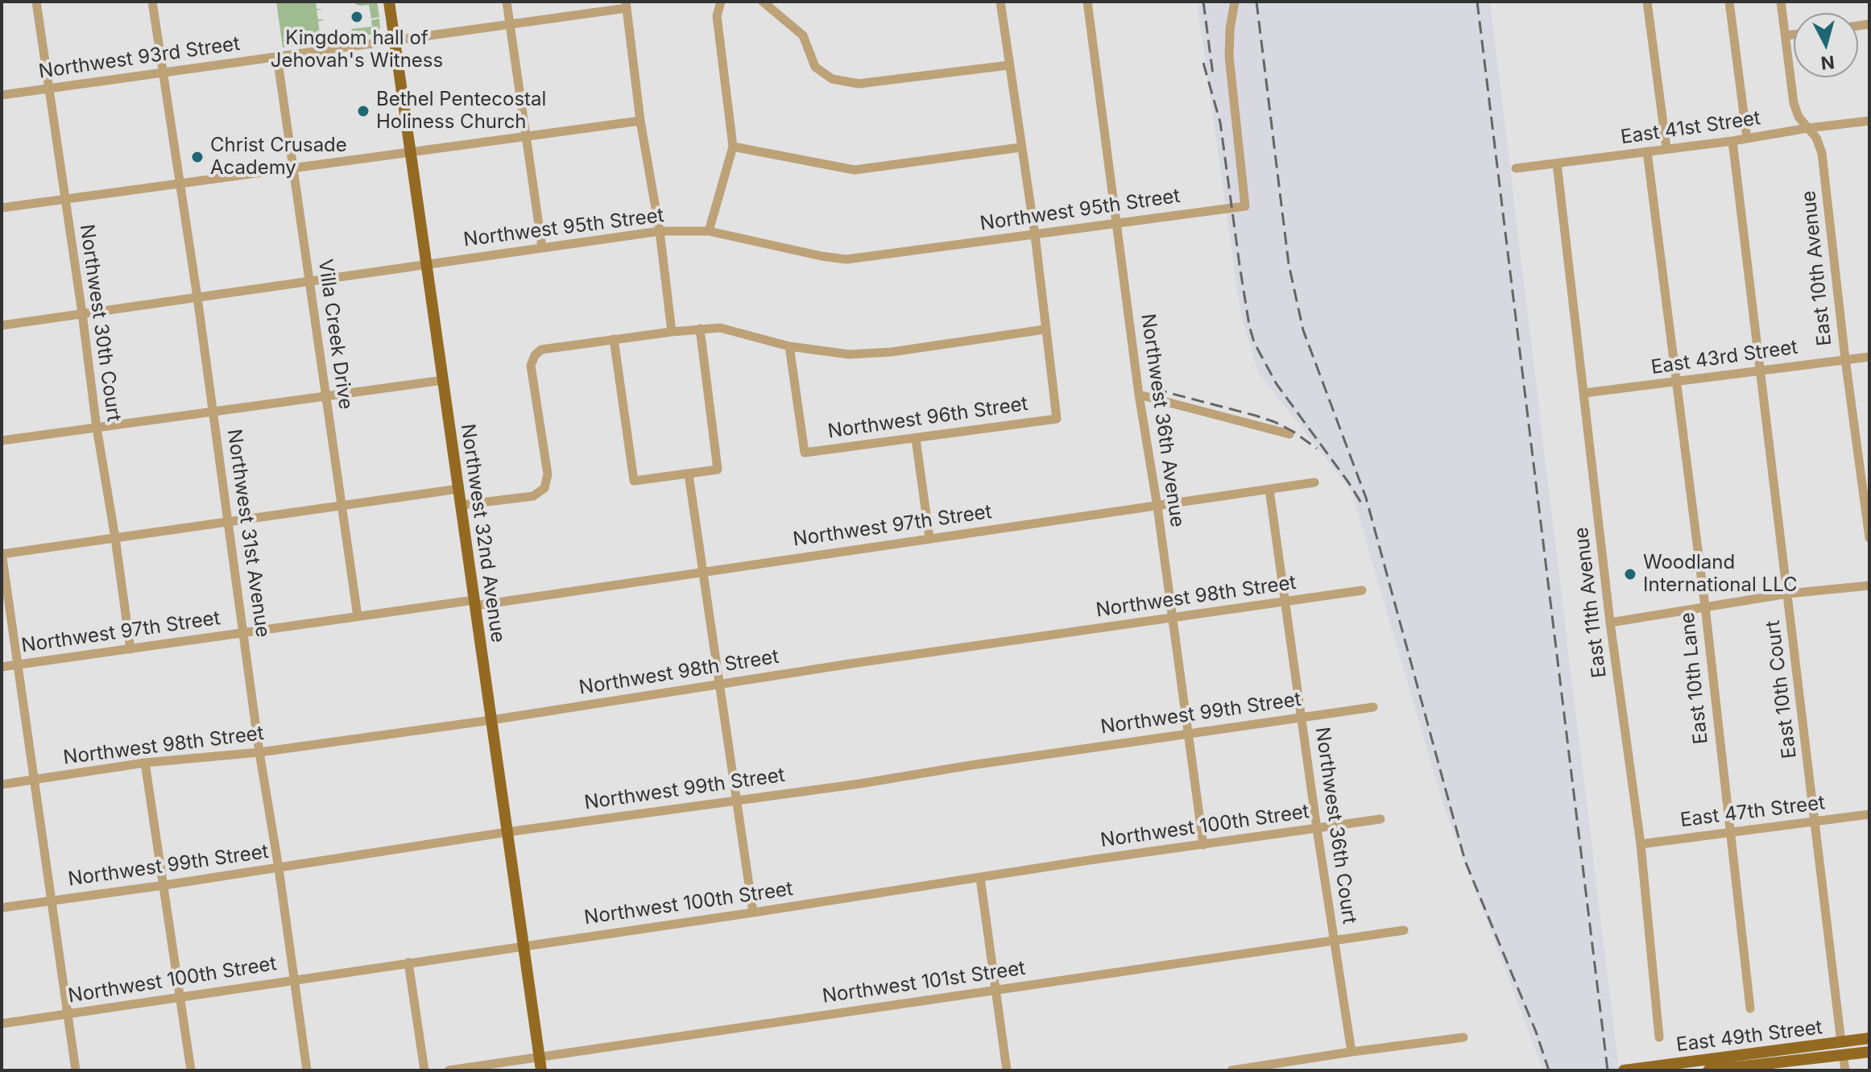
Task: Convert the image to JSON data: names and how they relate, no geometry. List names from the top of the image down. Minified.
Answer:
{"streets":{"main road":["Northwest 32nd Avenue","East 49th Street"],"street":["Northwest 93rd Street","East 41st Street","Northwest 95th Street","East 10th Avenue","Northwest 30th Court","Villa Creek Drive","East 43rd Street","Northwest 96th Street","Northwest 36th Avenue","Northwest 97th Street","Northwest 31st Avenue","Northwest 98th Street","East 11th Avenue","East 10th Lane","East 10th Court","Northwest 99th Street","East 47th Street","Northwest 36th Court","Northwest 100th Street","Northwest 101st Street"]},"crossings":[["Northwest 93rd Street","Northwest 30th Court"],["Northwest 93rd Street","Villa Creek Drive"],["Northwest 93rd Street","Northwest 31st Avenue"],["Northwest 93rd Street","Northwest 32nd Avenue"],["East 41st Street","East 10th Avenue"],["East 41st Street","East 11th Avenue"],["East 41st Street","East 10th Lane"],["East 41st Street","East 10th Court"],["Northwest 95th Street","Northwest 30th Court"],["Northwest 95th Street","Villa Creek Drive"],["Northwest 95th Street","Northwest 36th Avenue"],["Northwest 95th Street","Northwest 31st Avenue"],["Northwest 95th Street","Northwest 32nd Avenue"],["East 10th Avenue","East 43rd Street"],["Northwest 30th Court","Northwest 97th Street"],["Villa Creek Drive","Northwest 97th Street"],["East 43rd Street","East 11th Avenue"],["East 43rd Street","East 10th Lane"],["East 43rd Street","East 10th Court"],["Northwest 36th Avenue","Northwest 97th Street"],["Northwest 36th Avenue","Northwest 98th Street"],["Northwest 36th Avenue","Northwest 99th Street"],["Northwest 36th Avenue","Northwest 100th Street"],["Northwest 97th Street","Northwest 31st Avenue"],["Northwest 97th Street","Northwest 32nd Avenue"],["Northwest 97th Street","Northwest 36th Court"],["Northwest 31st Avenue","Northwest 98th Street"],["Northwest 31st Avenue","Northwest 99th Street"],["Northwest 31st Avenue","Northwest 100th Street"],["Northwest 32nd Avenue","Northwest 98th Street"],["Northwest 32nd Avenue","Northwest 99th Street"],["Northwest 32nd Avenue","Northwest 100th Street"],["Northwest 32nd Avenue","Northwest 101st Street"],["Northwest 98th Street","Northwest 36th Court"],["East 11th Avenue","East 47th Street"],["East 10th Lane","East 47th Street"],["East 10th Court","East 47th Street"],["East 10th Court","East 49th Street"],["Northwest 99th Street","Northwest 36th Court"],["Northwest 36th Court","Northwest 100th Street"],["Northwest 36th Court","Northwest 101st Street"]],"places":["Kingdom hall of Jehovah's Witness","Bethel Pentecostal Holiness Church","Christ Crusade Academy","Woodland International LLC"],"north":"bottom"}
